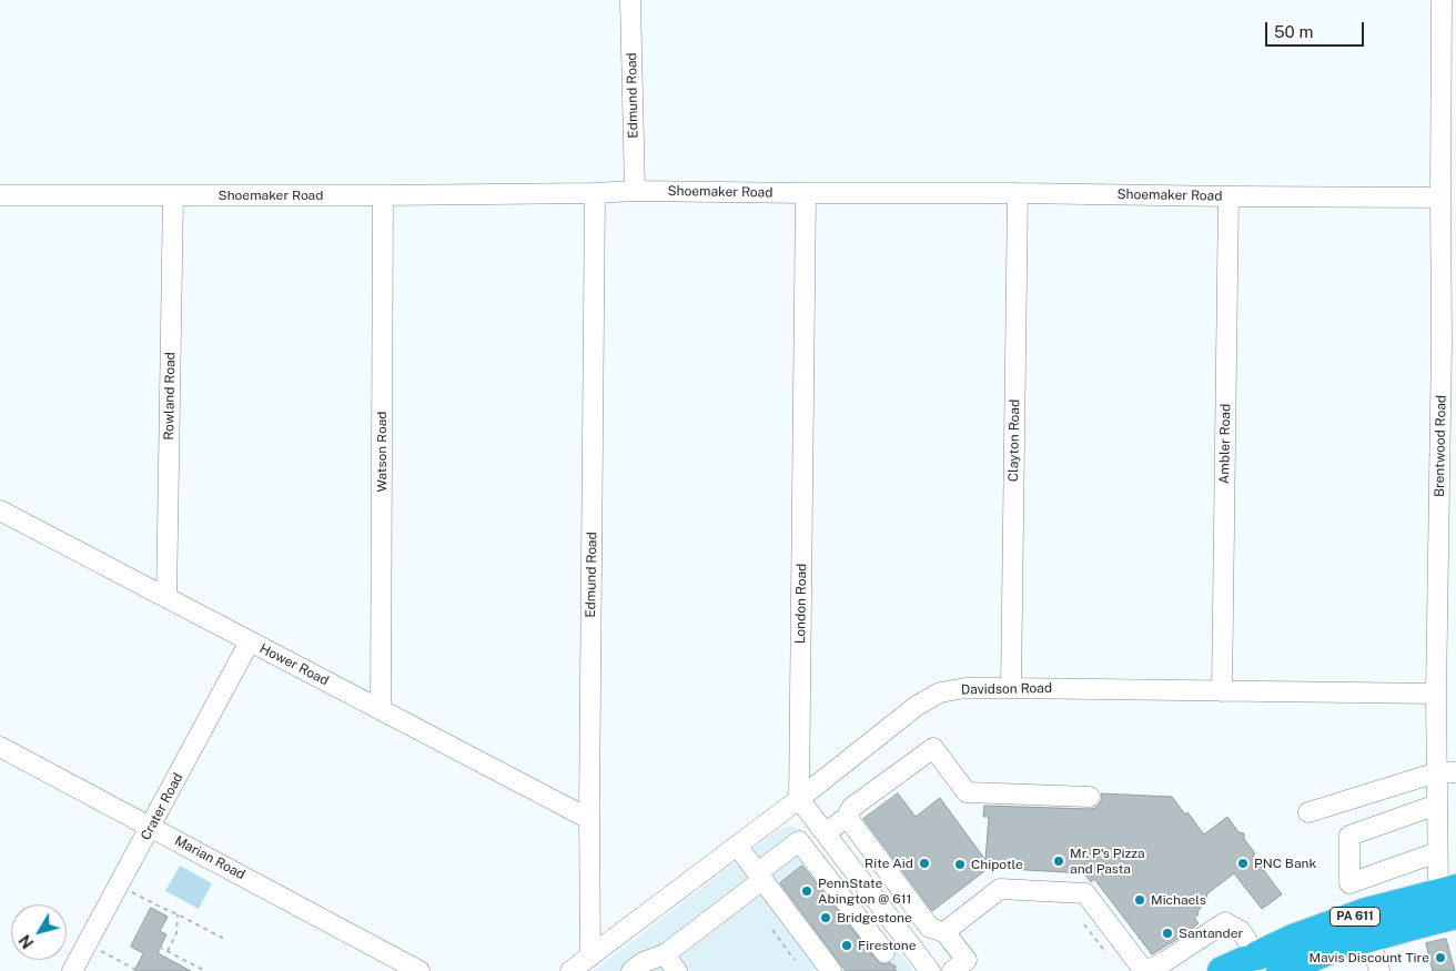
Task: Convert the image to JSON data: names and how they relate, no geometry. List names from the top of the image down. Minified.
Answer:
{"streets":{"highway":["PA 611"],"street":["Edmund Road","Shoemaker Road","Rowland Road","Clayton Road","Ambler Road","Brentwood Road","Watson Road","London Road","Hower Road","Davidson Road","Crater Road","Marian Road"]},"crossings":[["Edmund Road","Shoemaker Road"],["Edmund Road","Hower Road"],["Edmund Road","Davidson Road"],["Shoemaker Road","Rowland Road"],["Shoemaker Road","Clayton Road"],["Shoemaker Road","Ambler Road"],["Shoemaker Road","Brentwood Road"],["Shoemaker Road","Watson Road"],["Shoemaker Road","London Road"],["Rowland Road","Hower Road"],["Clayton Road","Davidson Road"],["Ambler Road","Davidson Road"],["Brentwood Road","Davidson Road"],["Brentwood Road","PA 611"],["Watson Road","Hower Road"],["London Road","Davidson Road"],["Hower Road","Crater Road"],["Crater Road","Marian Road"]],"places":["Mr. P's Pizza and Pasta","Rite Aid","PNC Bank","Chipotle","PennState Abington @ 611","Michaels","Bridgestone","Santander","Firestone","Mavis Discount Tire"],"scale_bar":"50 m","north":"bottom left"}
